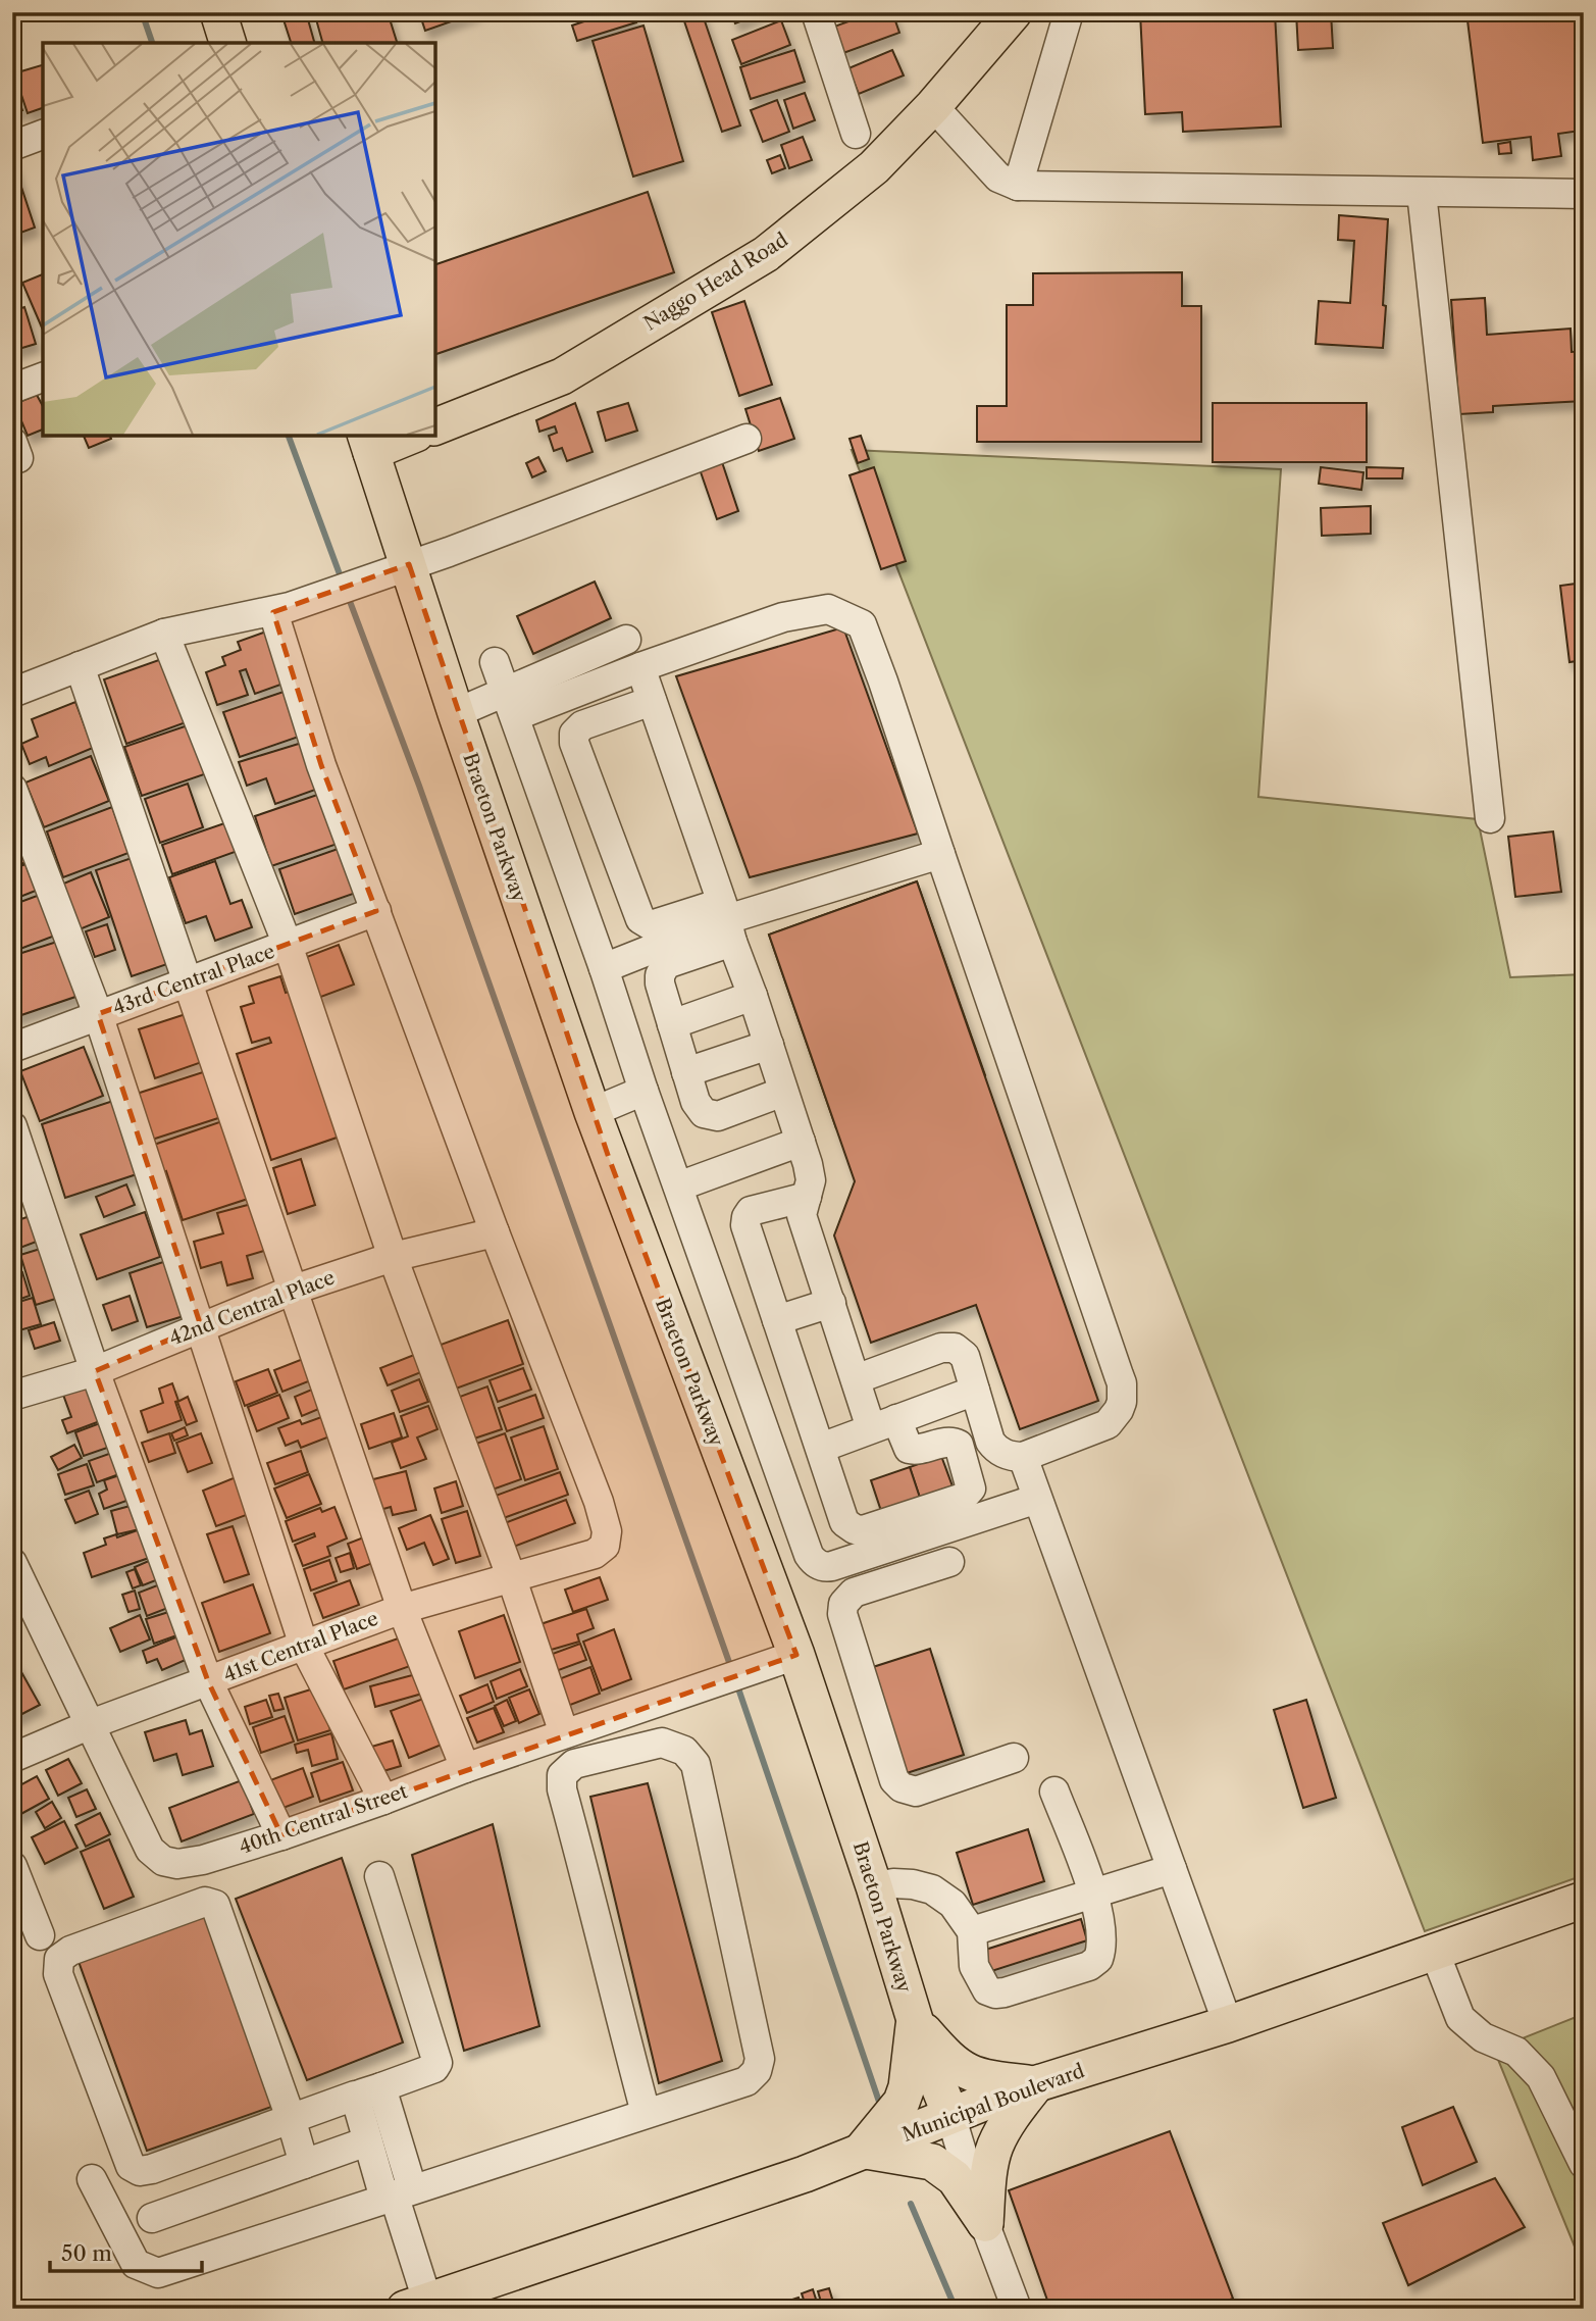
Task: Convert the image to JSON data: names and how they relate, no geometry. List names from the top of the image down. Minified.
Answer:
{"streets":{"main road":["Naggo Head Road","Braeton Parkway","Municipal Boulevard"],"street":["43rd Central Place","42nd Central Place","41st Central Place","40th Central Street"]},"crossings":[["Braeton Parkway","40th Central Street"],["Braeton Parkway","Municipal Boulevard"],["42nd Central Place","41st Central Place"],["41st Central Place","40th Central Street"]],"scale_bar":"50 m"}
